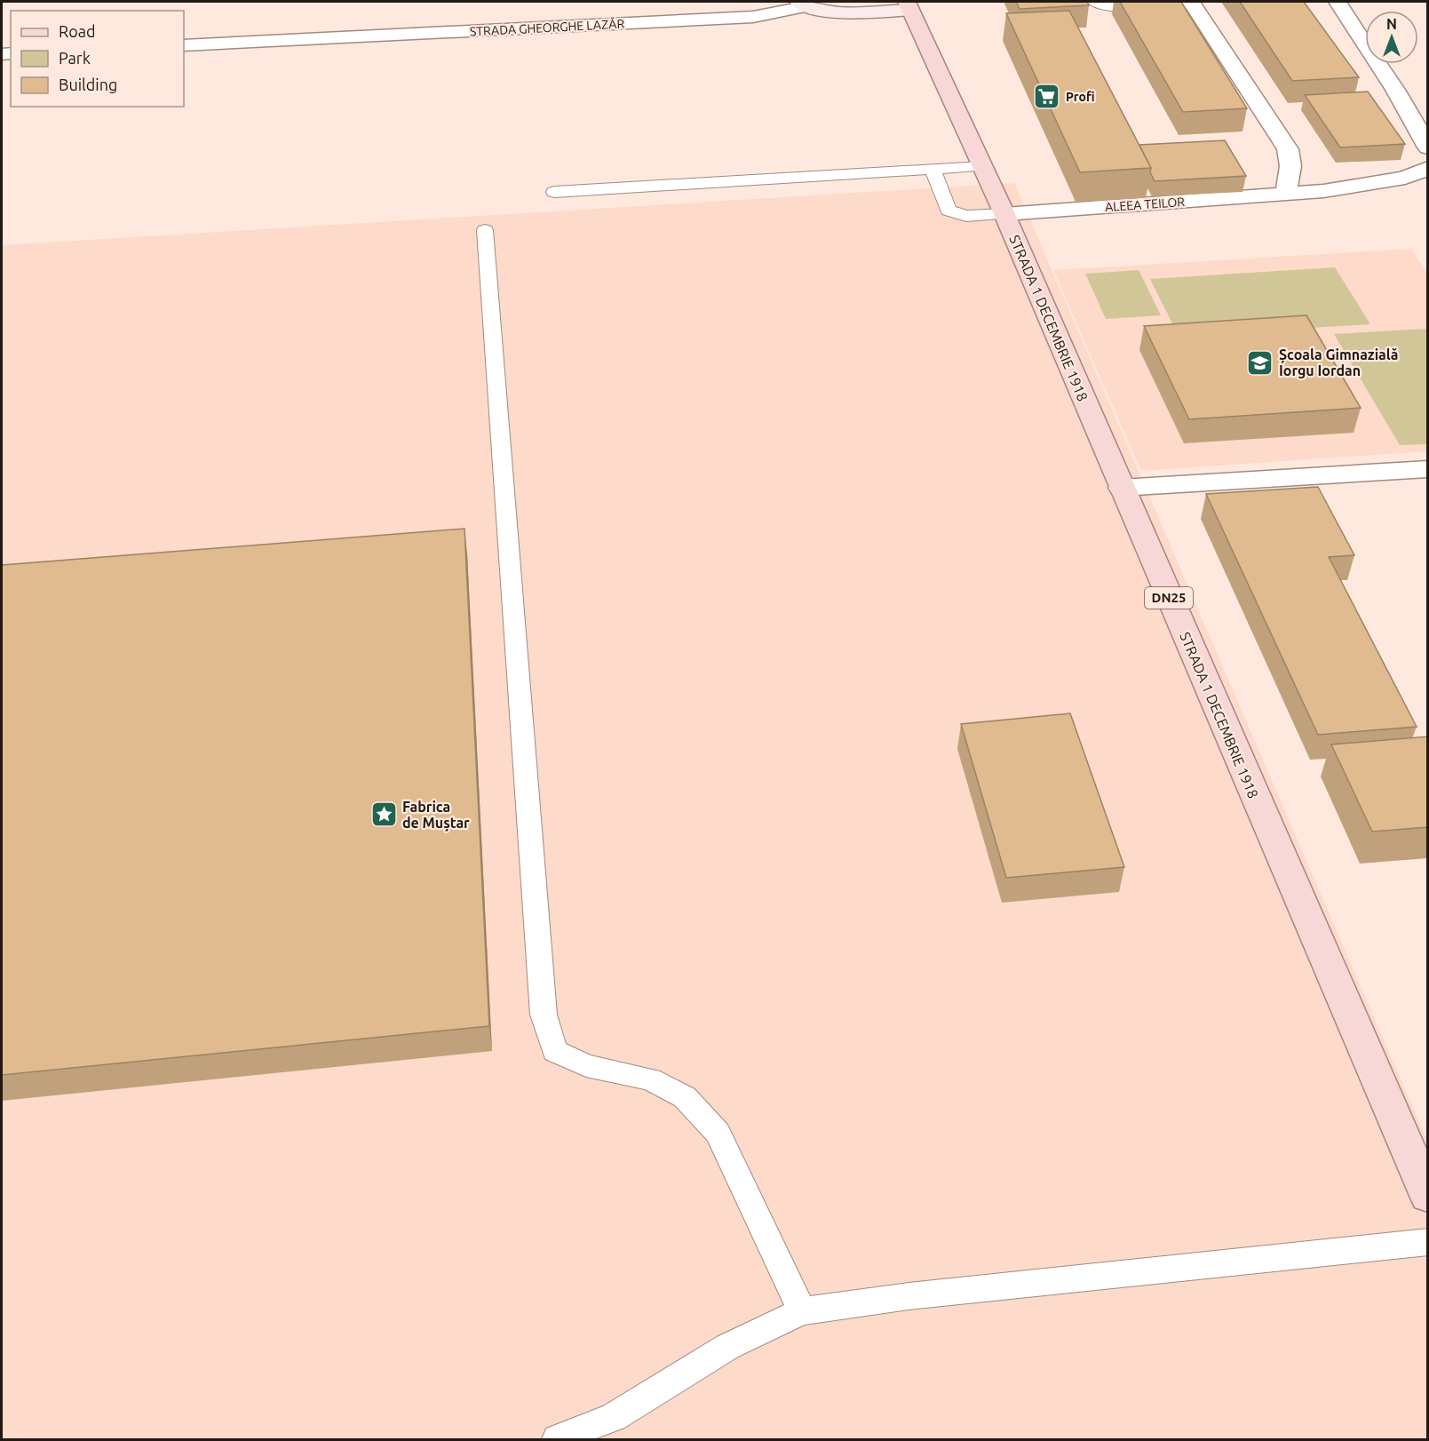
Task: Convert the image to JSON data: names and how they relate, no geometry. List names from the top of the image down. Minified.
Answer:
{"streets":{"main road":["STRADA 1 DECEMBRIE 1918","DN25"],"street":["STRADA GHEORGHE LAZĂR","ALEEA TEILOR"]},"crossings":[["STRADA GHEORGHE LAZĂR","STRADA 1 DECEMBRIE 1918"],["ALEEA TEILOR","STRADA 1 DECEMBRIE 1918"]],"places":{"supermarket":["Profi"],"school or university":["Școala Gimnazială Iorgu Iordan"],"place":["Fabrica de Muștar"]},"legend":["Road","Park","Building"],"north":"top"}
